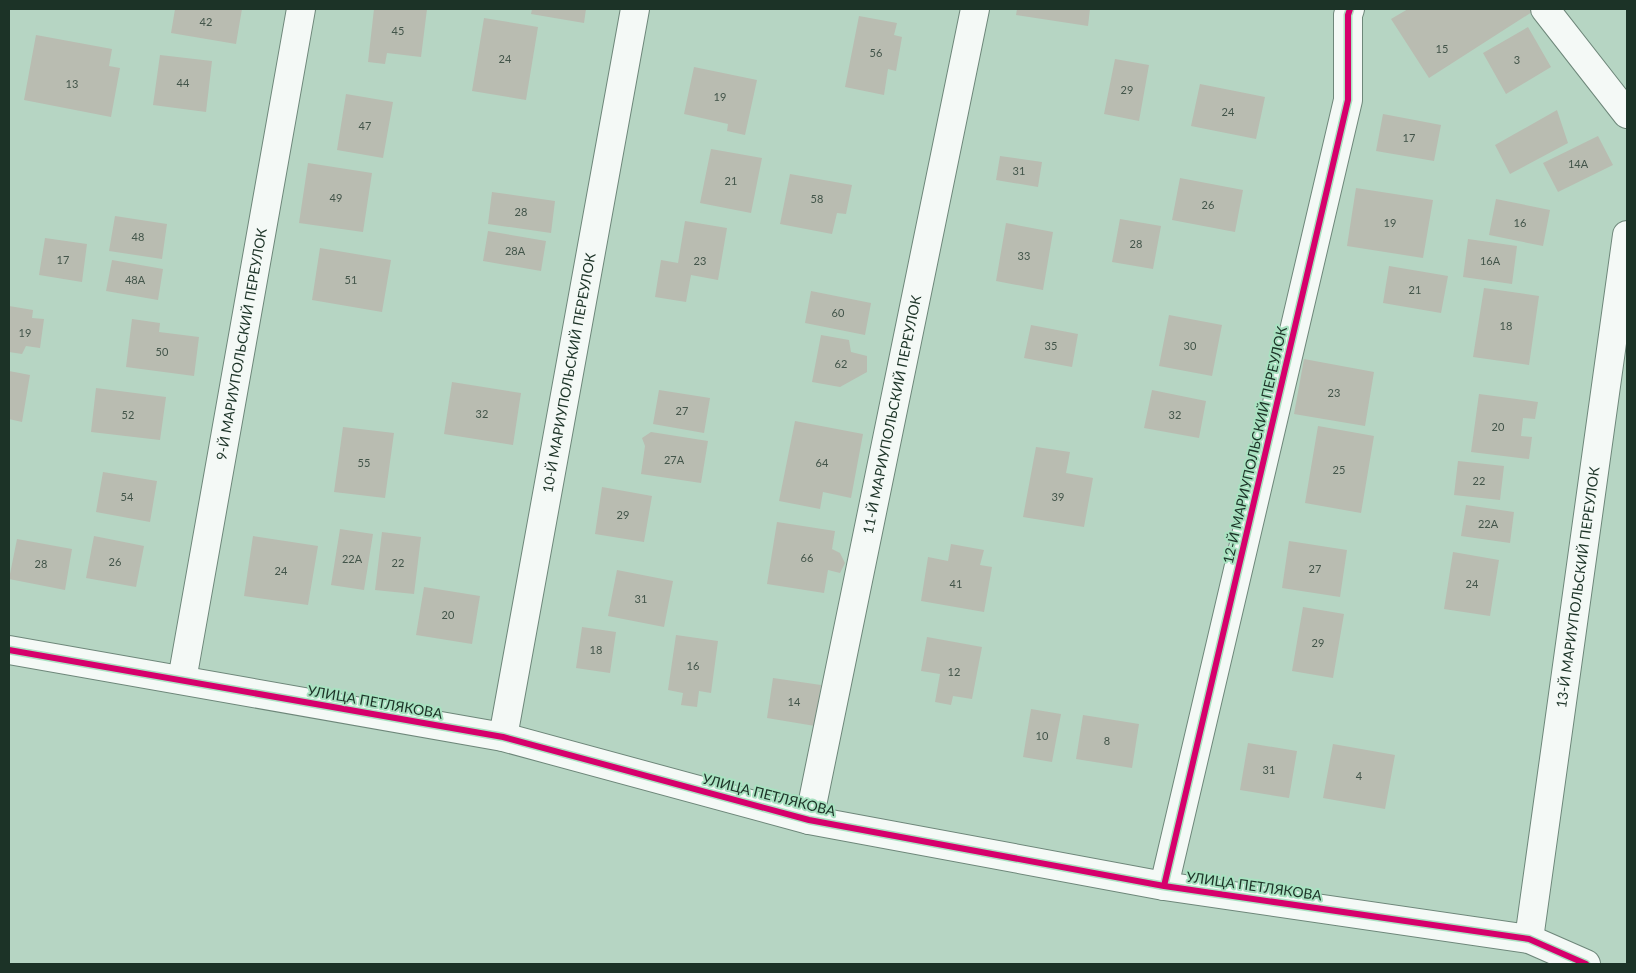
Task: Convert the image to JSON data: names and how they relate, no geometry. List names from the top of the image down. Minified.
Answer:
{"streets":{"street":["9-Й МАРИУПОЛЬСКИЙ ПЕРЕУЛОК","10-Й МАРИУПОЛЬСКИЙ ПЕРЕУЛОК","11-Й МАРИУПОЛЬСКИЙ ПЕРЕУЛОК","12-Й МАРИУПОЛЬСКИЙ ПЕРЕУЛОК","13-Й МАРИУПОЛЬСКИЙ ПЕРЕУЛОК","УЛИЦА ПЕТЛЯКОВА"]},"crossings":[["9-Й МАРИУПОЛЬСКИЙ ПЕРЕУЛОК","УЛИЦА ПЕТЛЯКОВА"],["10-Й МАРИУПОЛЬСКИЙ ПЕРЕУЛОК","УЛИЦА ПЕТЛЯКОВА"],["11-Й МАРИУПОЛЬСКИЙ ПЕРЕУЛОК","УЛИЦА ПЕТЛЯКОВА"],["12-Й МАРИУПОЛЬСКИЙ ПЕРЕУЛОК","УЛИЦА ПЕТЛЯКОВА"],["13-Й МАРИУПОЛЬСКИЙ ПЕРЕУЛОК","УЛИЦА ПЕТЛЯКОВА"]],"house_numbers":["42","45","15","56","24","3","44","13","29","19","24","47","17","14А","31","21","49","58","26","28","19","16","48","28","28А","33","17","23","16А","48А","51","21","60","18","19","35","30","50","62","23","27","32","52","32","20","27А","55","64","25","22","54","39","29","22А","66","22А","26","22","28","27","24","41","24","31","20","29","18","16","12","14","10","8","31","4"]}
